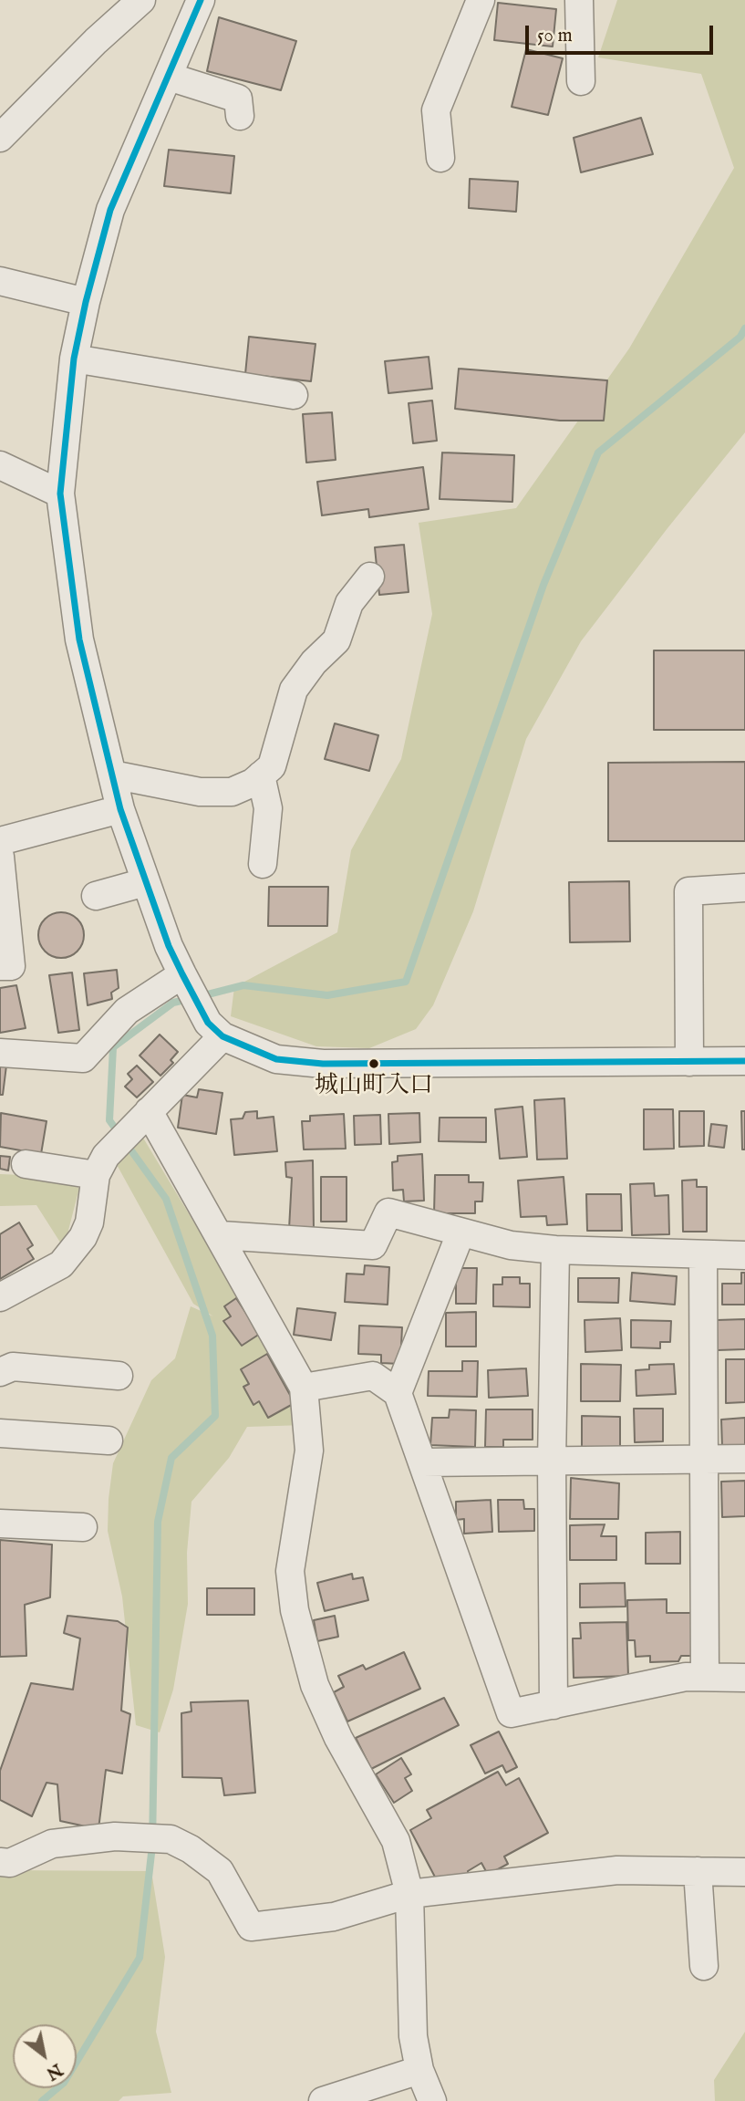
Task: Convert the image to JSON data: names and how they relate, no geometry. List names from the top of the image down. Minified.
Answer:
{"places":["城山町入口"],"scale_bar":"50 m","north":"bottom right"}
